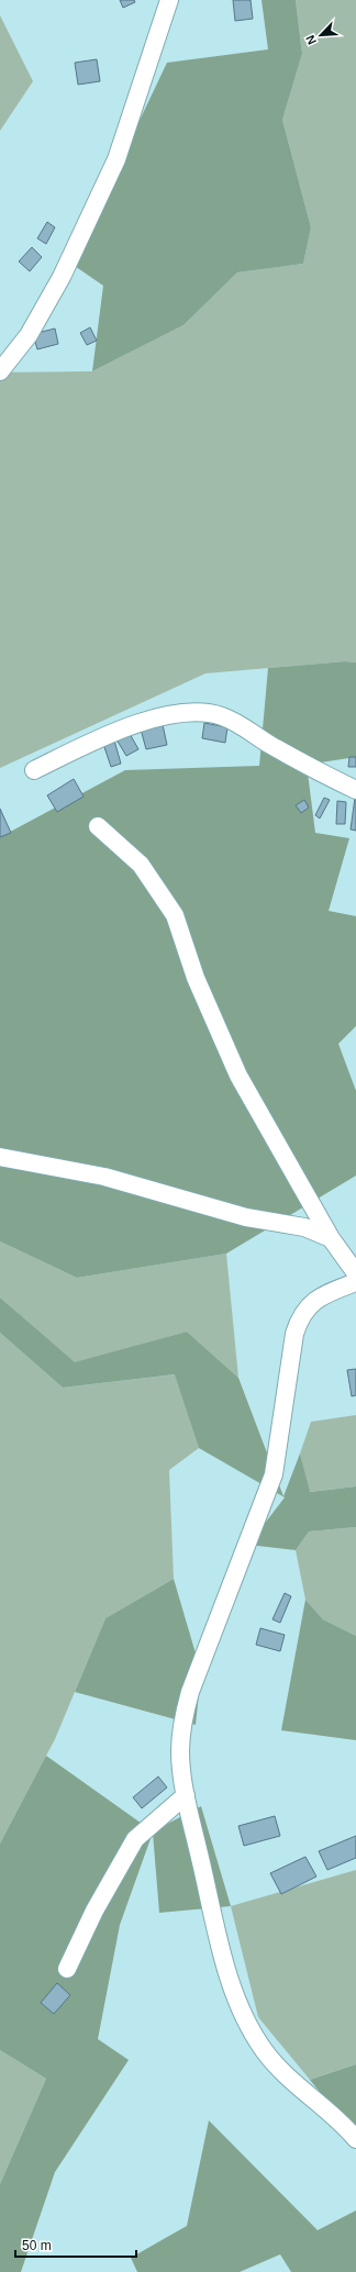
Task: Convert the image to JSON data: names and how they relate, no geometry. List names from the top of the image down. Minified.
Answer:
{"scale_bar":"50 m","north":"bottom left"}
